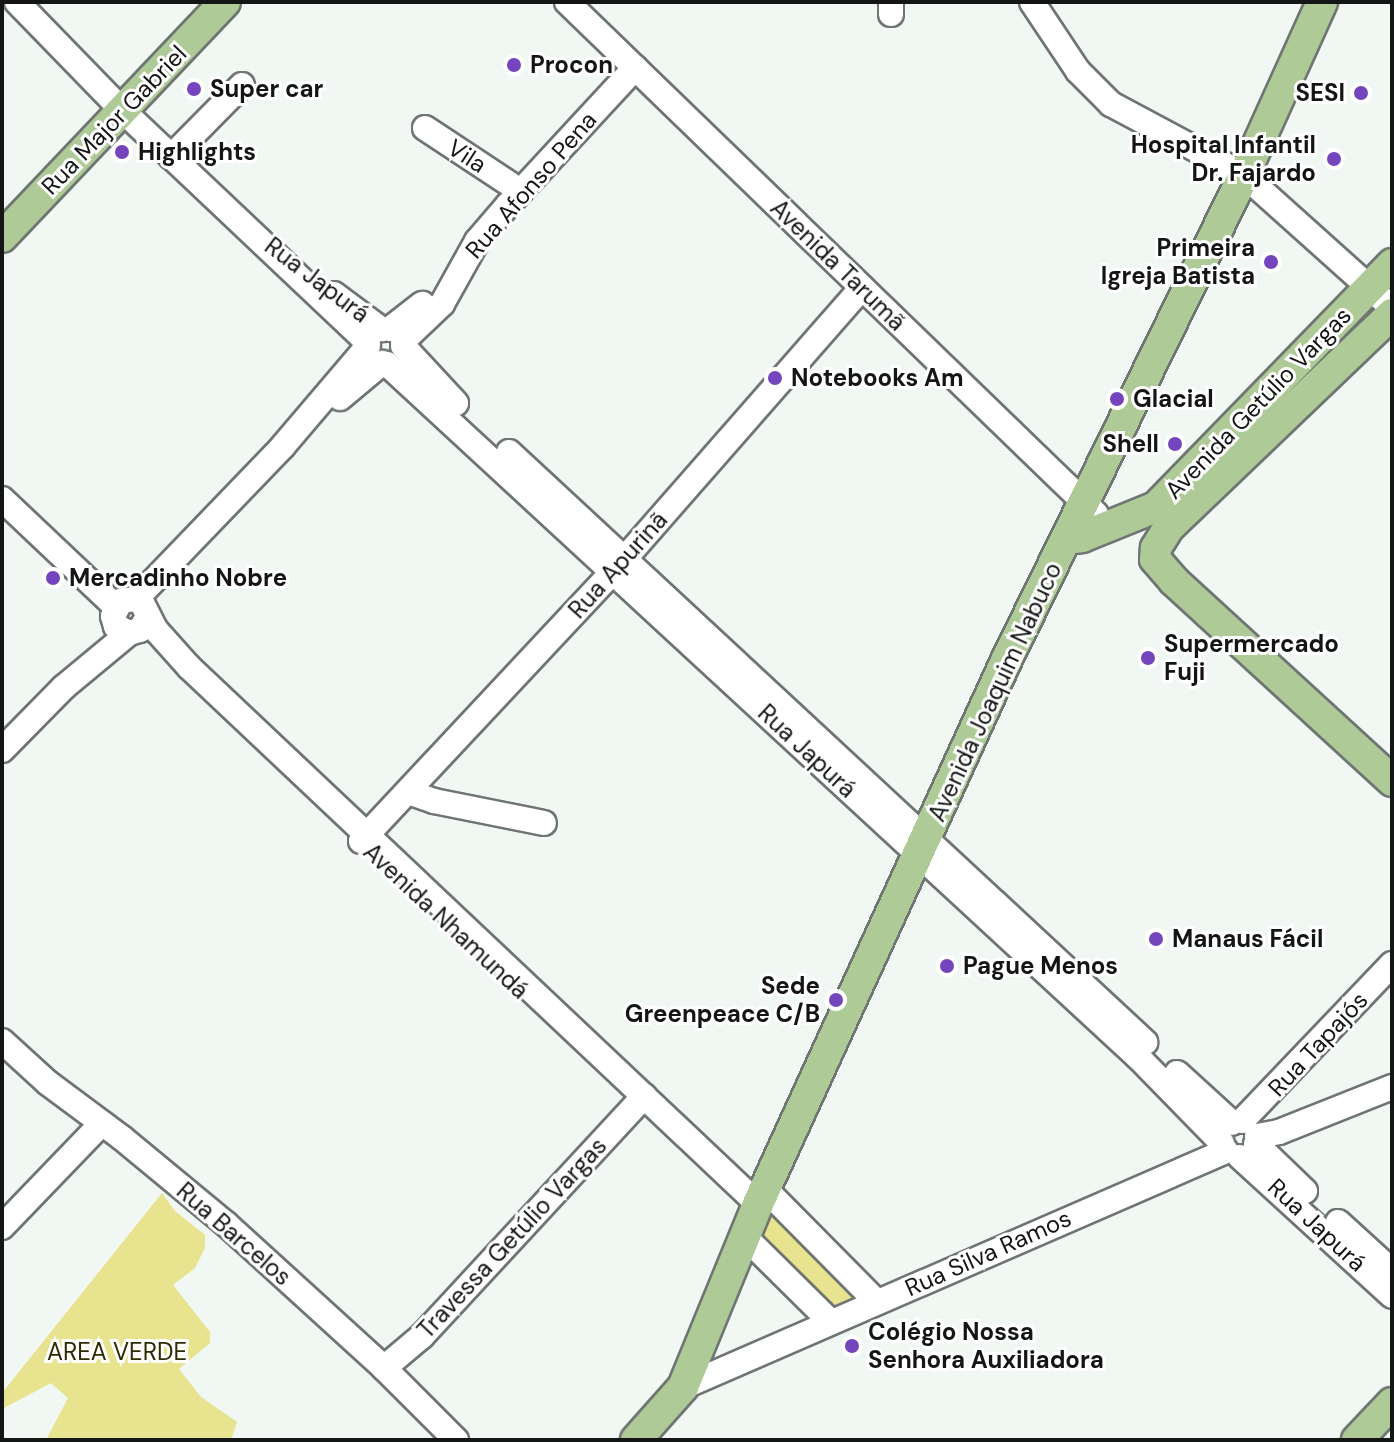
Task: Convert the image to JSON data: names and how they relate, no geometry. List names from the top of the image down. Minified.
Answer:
{"streets":{"main road":["Rua Major Gabriel","Avenida Getúlio Vargas","Avenida Joaquim Nabuco","Rua Silva Ramos"],"street":["Vila","Rua Afonso Pena","Avenida Tarumã","Rua Japurá","Rua Apurinã","Avenida Nhamundá","Rua Tapajós","Rua Barcelos","Travessa Getúlio Vargas"]},"crossings":[["Rua Major Gabriel","Rua Japurá"],["Vila","Rua Afonso Pena"],["Rua Afonso Pena","Avenida Tarumã"],["Rua Afonso Pena","Rua Japurá"],["Rua Afonso Pena","Avenida Nhamundá"],["Avenida Tarumã","Avenida Getúlio Vargas"],["Avenida Tarumã","Rua Apurinã"],["Avenida Tarumã","Avenida Joaquim Nabuco"],["Rua Japurá","Rua Apurinã"],["Rua Japurá","Avenida Joaquim Nabuco"],["Rua Japurá","Rua Tapajós"],["Rua Japurá","Rua Silva Ramos"],["Avenida Getúlio Vargas","Avenida Joaquim Nabuco"],["Rua Apurinã","Avenida Nhamundá"],["Avenida Joaquim Nabuco","Avenida Nhamundá"],["Avenida Joaquim Nabuco","Rua Silva Ramos"],["Avenida Nhamundá","Travessa Getúlio Vargas"],["Avenida Nhamundá","Rua Silva Ramos"],["Rua Tapajós","Rua Silva Ramos"],["Rua Barcelos","Travessa Getúlio Vargas"]],"parks":["AREA VERDE"],"places":["Procon","Super car","SESI","Highlights","Hospital Infantil Dr. Fajardo","Primeira Igreja Batista","Notebooks Am","Glacial","Shell","Mercadinho Nobre","Supermercado Fuji","Manaus Fácil","Pague Menos","Sede Greenpeace C/B","Colégio Nossa Senhora Auxiliadora"]}
